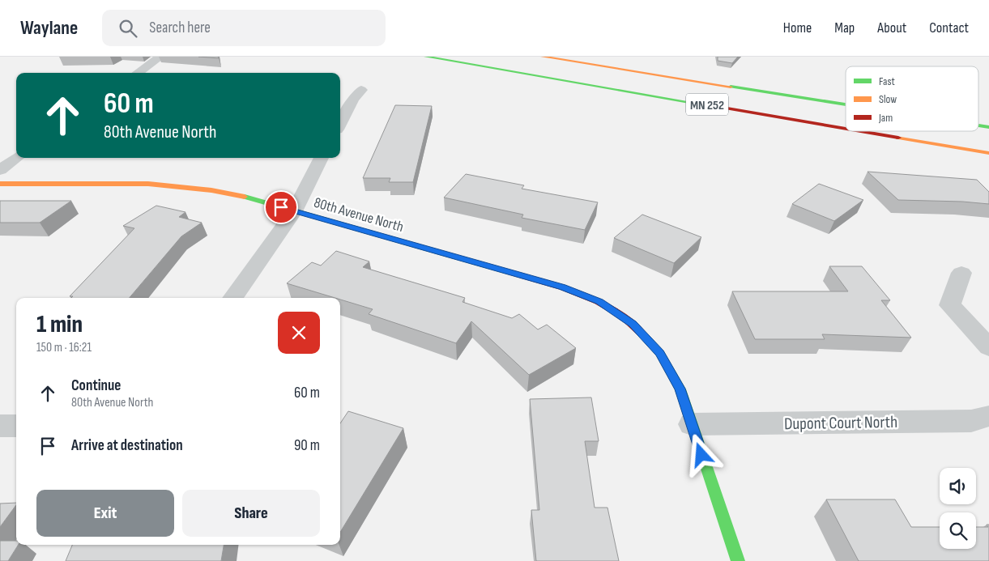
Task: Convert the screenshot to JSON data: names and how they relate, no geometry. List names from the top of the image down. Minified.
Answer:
{"streets":{"main road":["MN 252","80th Avenue North"],"street":["Dupont Court North"]},"crossings":[["80th Avenue North","Dupont Court North"]],"legend":["Fast","Slow","Jam"],"page":{"header":"Waylane","search":"Search here","nav":["Home","Map","About","Contact"],"turn":["60 m","80th Avenue North"],"heading":["1 min","150 m · 16:21"],"list":[{"name":"Continue","note":"80th Avenue North","value":"60 m"},{"name":"Arrive at destination","value":"90 m"}],"buttons":["Exit","Share"]}}
